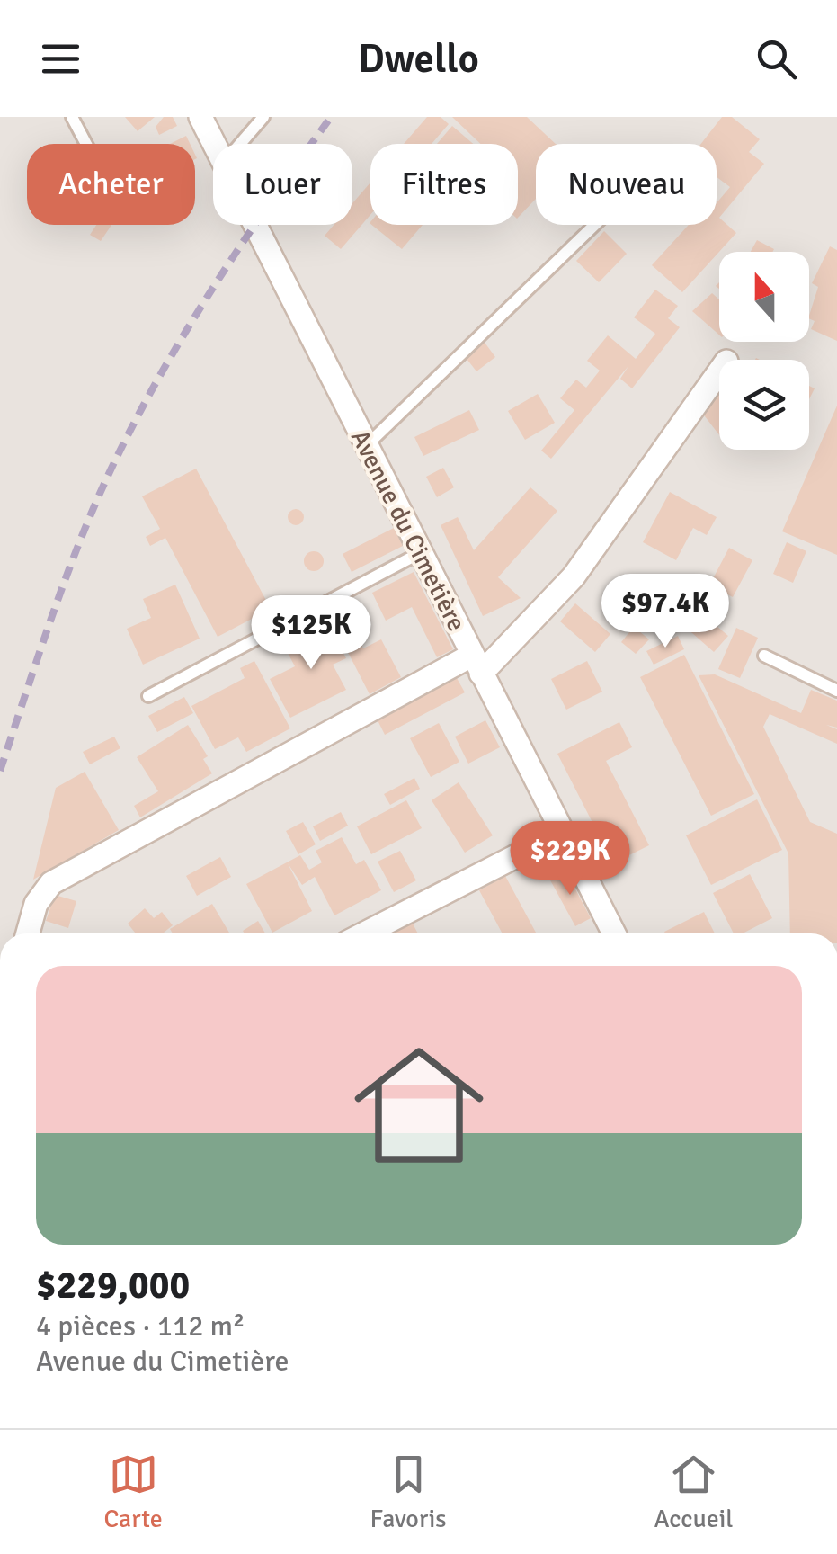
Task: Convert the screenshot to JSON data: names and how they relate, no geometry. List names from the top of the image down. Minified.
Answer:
{"streets":{"street":["Avenue du Cimetière"]},"north":"top","page":{"header":"Dwello","chip":["Acheter","Louer","Filtres","Nouveau"],"price":["$97.4K","$125K","$229K"],"list":[{"name":"$229,000","note":"4 pièces · 112 m² · Avenue du Cimetière"}],"tabs":["Carte","Favoris","Accueil"]}}
